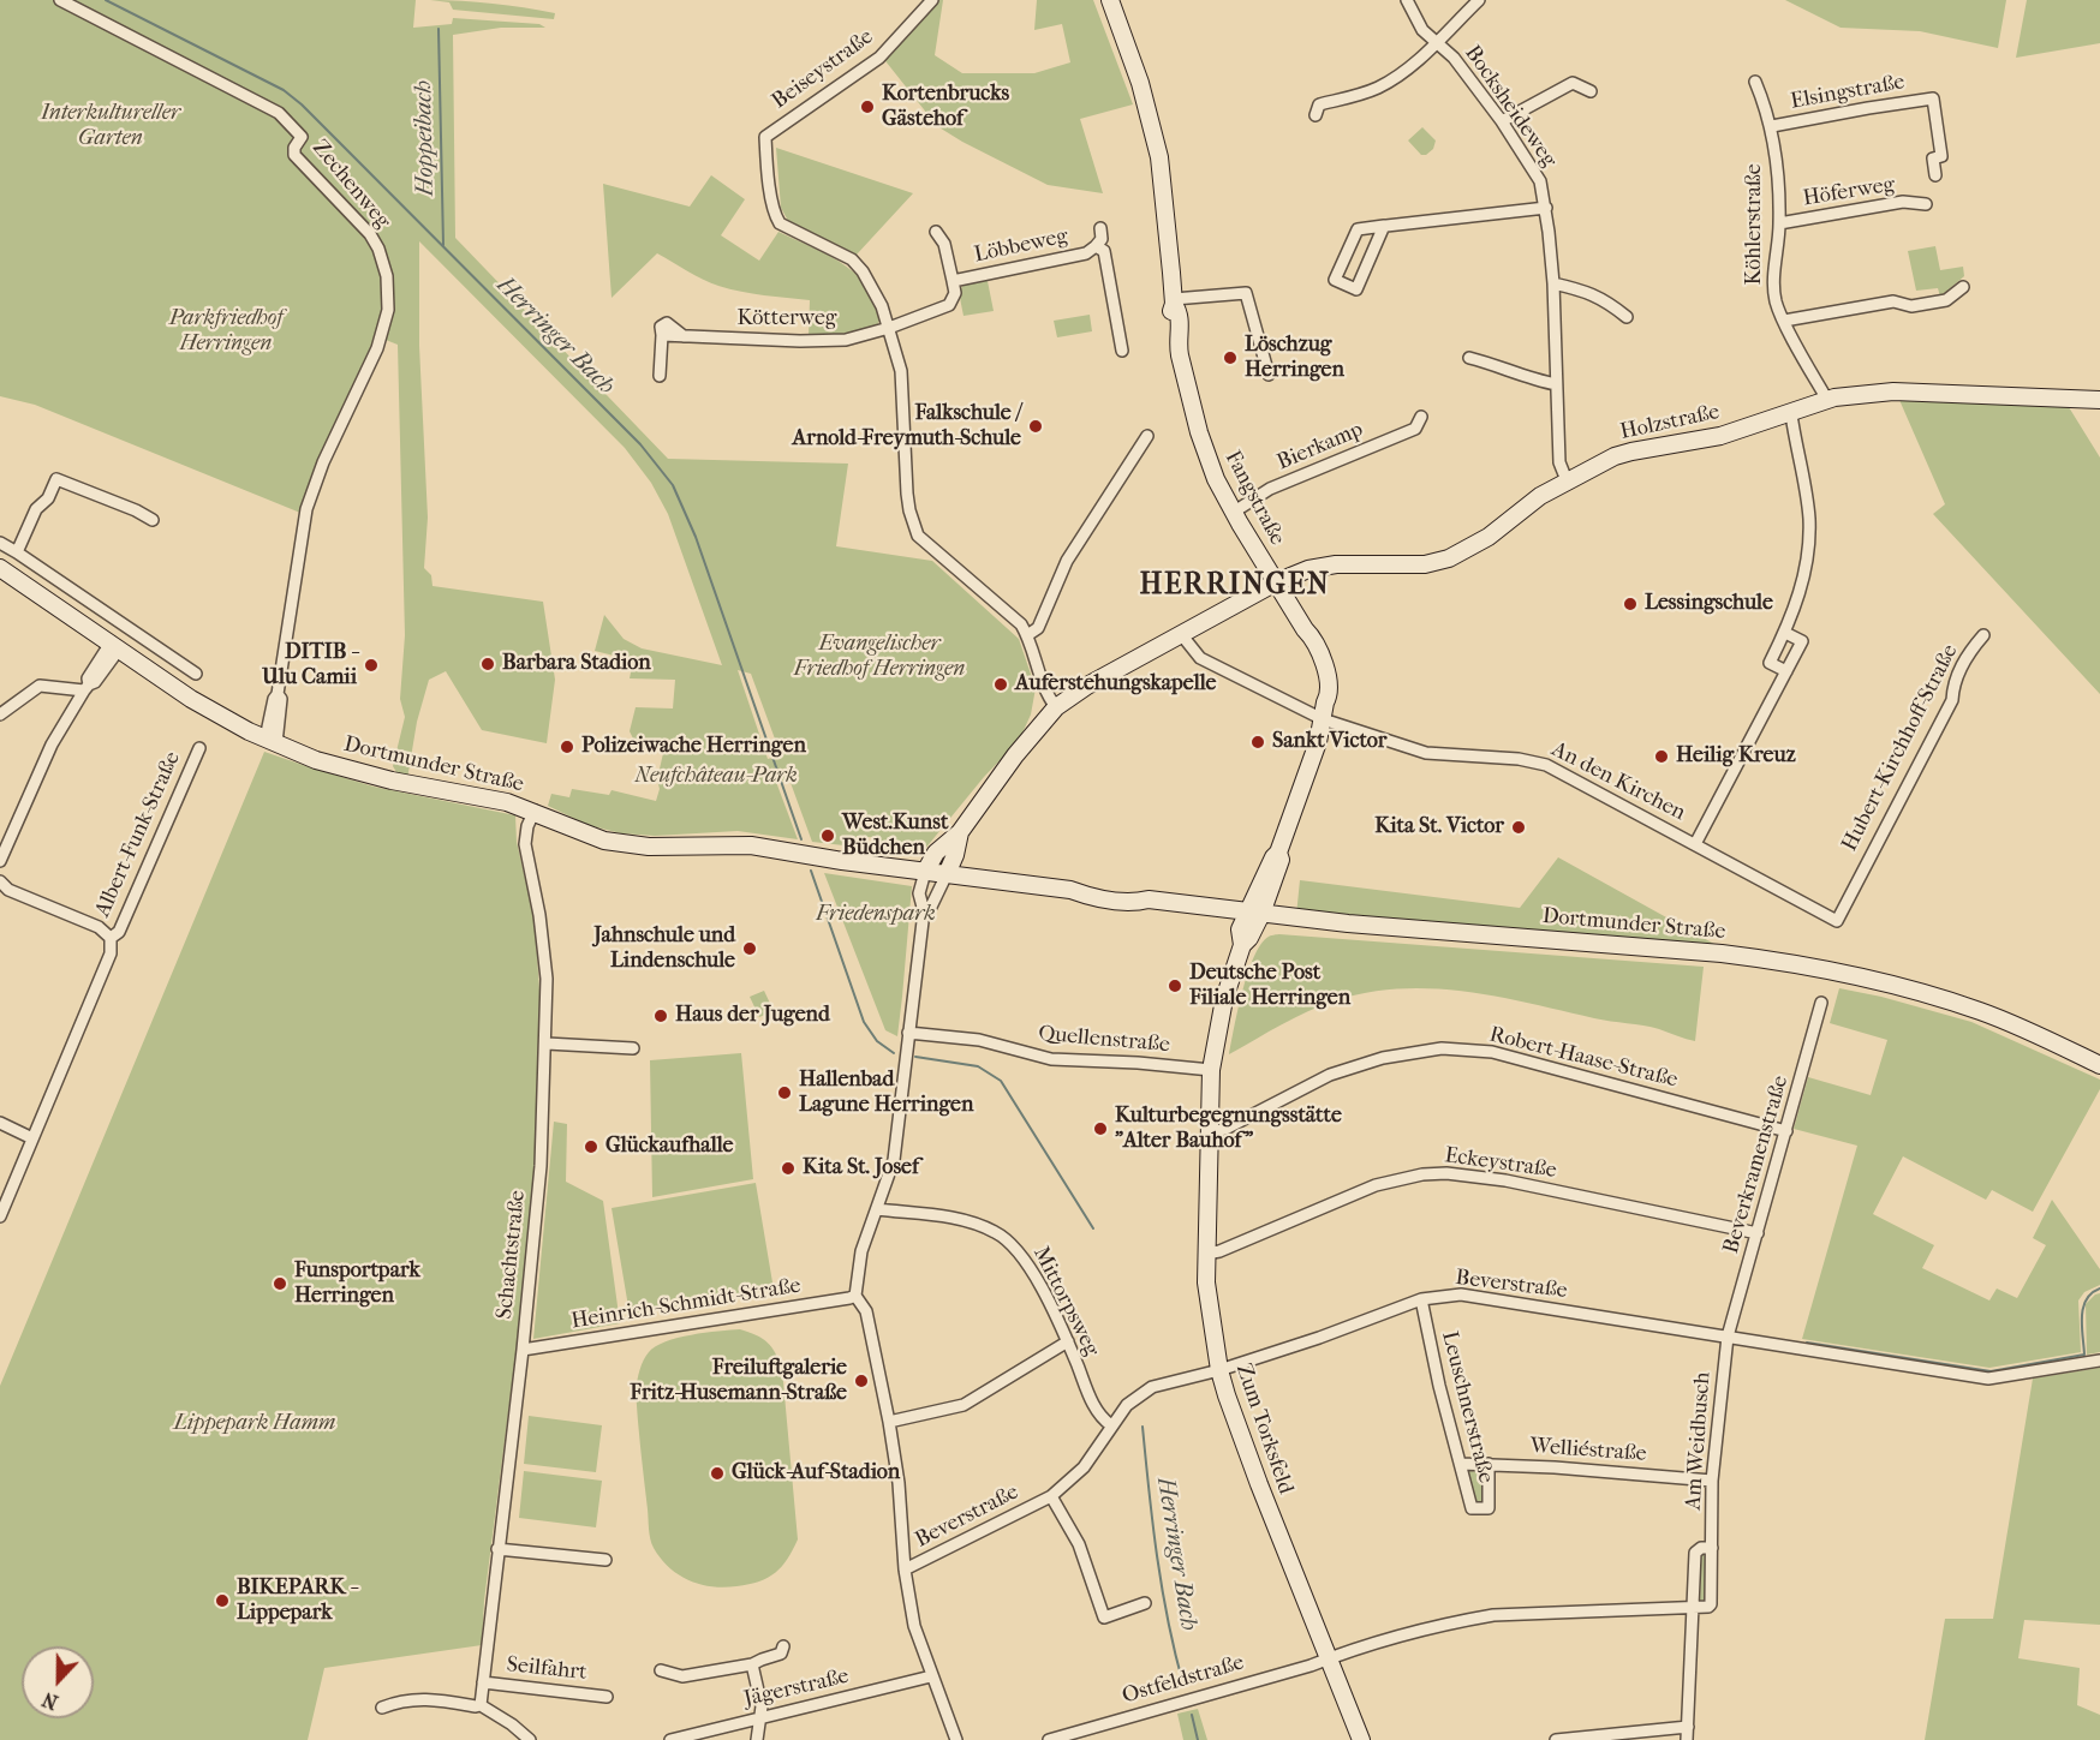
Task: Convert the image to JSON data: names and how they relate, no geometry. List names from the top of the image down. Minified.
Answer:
{"streets":{"main road":["Holzstraße","Fangstraße","Dortmunder Straße","Zum Torksfeld"],"street":["Beiseystraße","Elsingstraße","Bocksheideweg","Zechenweg","Höferweg","Köhlerstraße","Löbbeweg","Kötterweg","Bierkamp","Hubert-Kirchhoff-Straße","An den Kirchen","Albert-Funk-Straße","Quellenstraße","Robert-Haase-Straße","Eckeystraße","Beverkramenstraße","Schachtstraße","Beverstraße","Mittorpsweg","Heinrich-Schmidt-Straße","Leuschnerstraße","Am Weidbusch","Welliéstraße","Seilfahrt","Ostfeldstraße","Jägerstraße"]},"crossings":[["Beiseystraße","Löbbeweg"],["Beiseystraße","Kötterweg"],["Elsingstraße","Köhlerstraße"],["Bocksheideweg","Holzstraße"],["Zechenweg","Dortmunder Straße"],["Höferweg","Köhlerstraße"],["Köhlerstraße","Holzstraße"],["Löbbeweg","Kötterweg"],["Holzstraße","Fangstraße"],["Holzstraße","An den Kirchen"],["Bierkamp","Fangstraße"],["Fangstraße","Dortmunder Straße"],["Fangstraße","An den Kirchen"],["Fangstraße","Zum Torksfeld"],["Hubert-Kirchhoff-Straße","An den Kirchen"],["Dortmunder Straße","Schachtstraße"],["Dortmunder Straße","Zum Torksfeld"],["Quellenstraße","Zum Torksfeld"],["Robert-Haase-Straße","Beverkramenstraße"],["Robert-Haase-Straße","Zum Torksfeld"],["Eckeystraße","Beverkramenstraße"],["Eckeystraße","Zum Torksfeld"],["Beverkramenstraße","Beverstraße"],["Beverkramenstraße","Am Weidbusch"],["Schachtstraße","Heinrich-Schmidt-Straße"],["Schachtstraße","Seilfahrt"],["Beverstraße","Mittorpsweg"],["Beverstraße","Leuschnerstraße"],["Beverstraße","Zum Torksfeld"],["Beverstraße","Am Weidbusch"],["Leuschnerstraße","Welliéstraße"],["Zum Torksfeld","Ostfeldstraße"],["Am Weidbusch","Welliéstraße"],["Am Weidbusch","Ostfeldstraße"]],"districts":["HERRINGEN"],"water":["Hoppeibach","Herringer Bach"],"parks":["Interkultureller Garten","Parkfriedhof Herringen","Evangelischer Friedhof Herringen","Neufchâteau-Park","Friedenspark","Lippepark Hamm"],"places":["Kortenbrucks Gästehof","Löschzug Herringen","Falkschule / Arnold-Freymuth-Schule","Lessingschule","Barbara Stadion","DITIB - Ulu Camii","Auferstehungskapelle","Sankt Victor","Polizeiwache Herringen","Heilig Kreuz","Kita St. Victor","West.Kunst Büdchen","Jahnschule und Lindenschule","Deutsche Post Filiale Herringen","Haus der Jugend","Hallenbad Lagune Herringen","Kulturbegegnungsstätte \"Alter Bauhof\"","Glückaufhalle","Kita St. Josef","Funsportpark Herringen","Freiluftgalerie Fritz-Husemann-Straße","Glück-Auf-Stadion","BIKEPARK - Lippepark"],"north":"bottom"}
